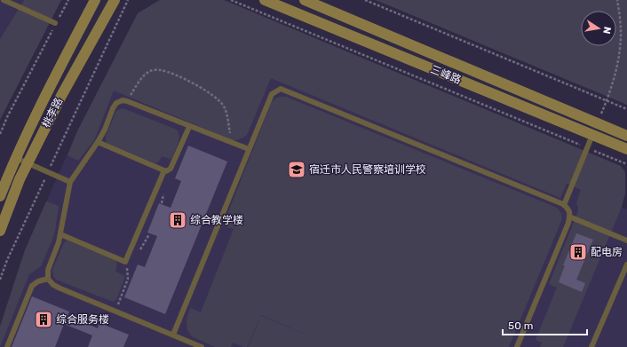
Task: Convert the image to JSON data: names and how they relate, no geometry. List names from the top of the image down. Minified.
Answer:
{"streets":{"main road":["三峰路","桃李路"]},"places":{"school or university":["宿迁市人民警察培训学校"],"building":["综合教学楼","配电房","综合服务楼"]},"scale_bar":"50 m","north":"right"}
